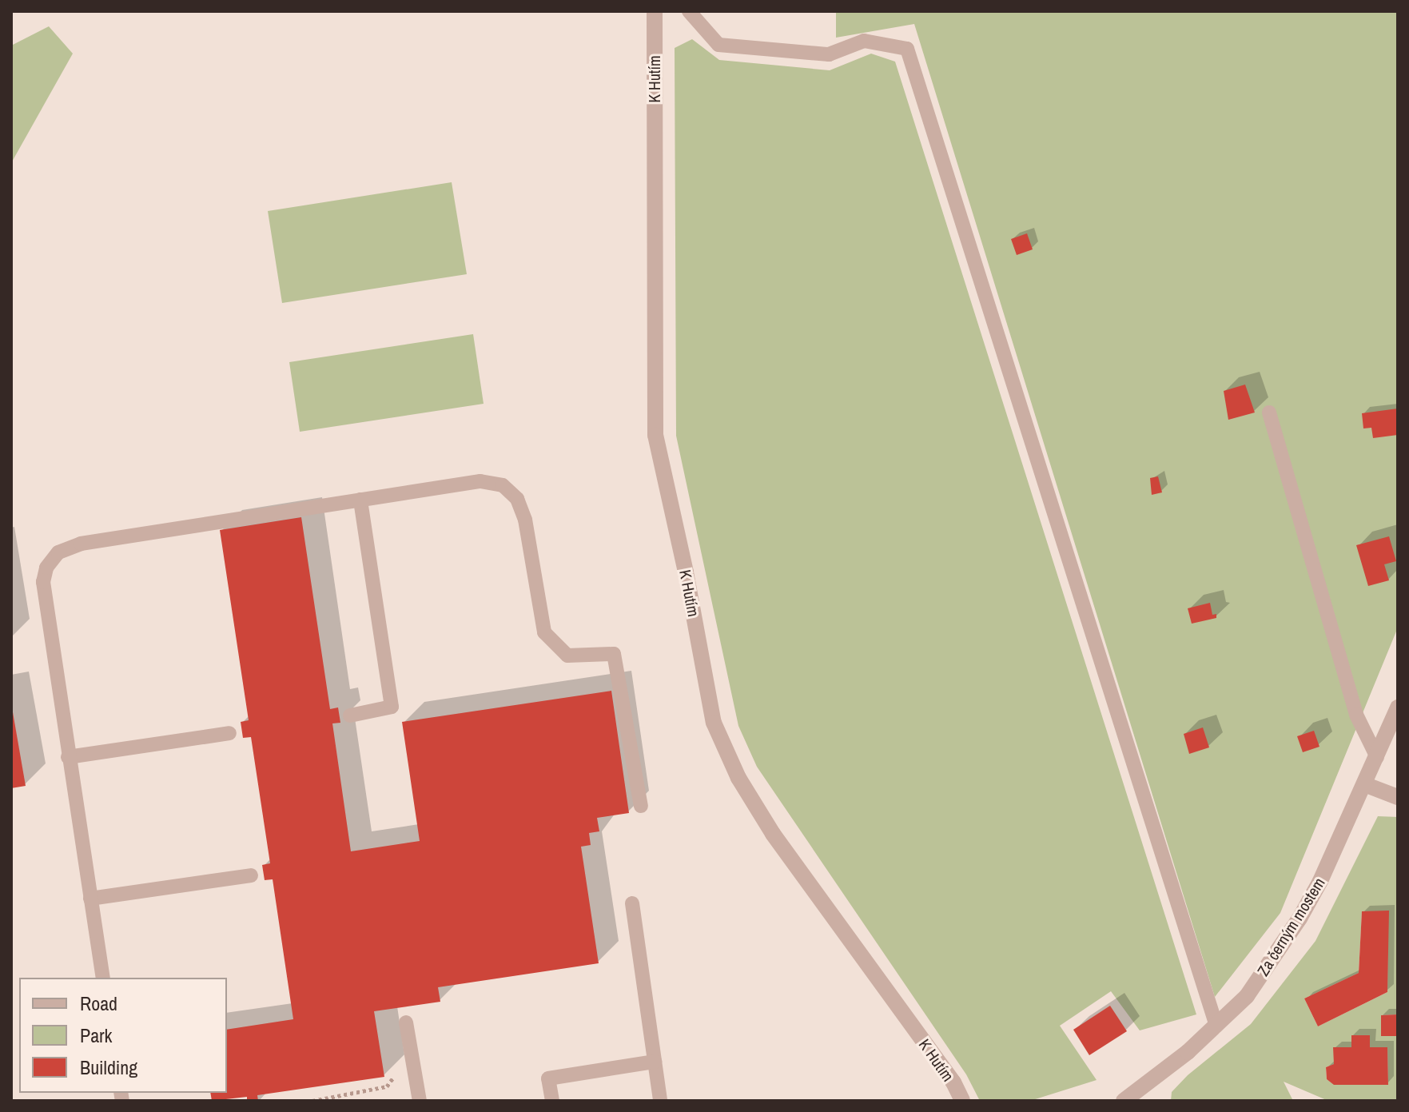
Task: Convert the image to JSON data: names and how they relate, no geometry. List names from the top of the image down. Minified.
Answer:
{"streets":{"street":["K Hutím","Za černým mostem"]},"legend":["Road","Park","Building"]}
